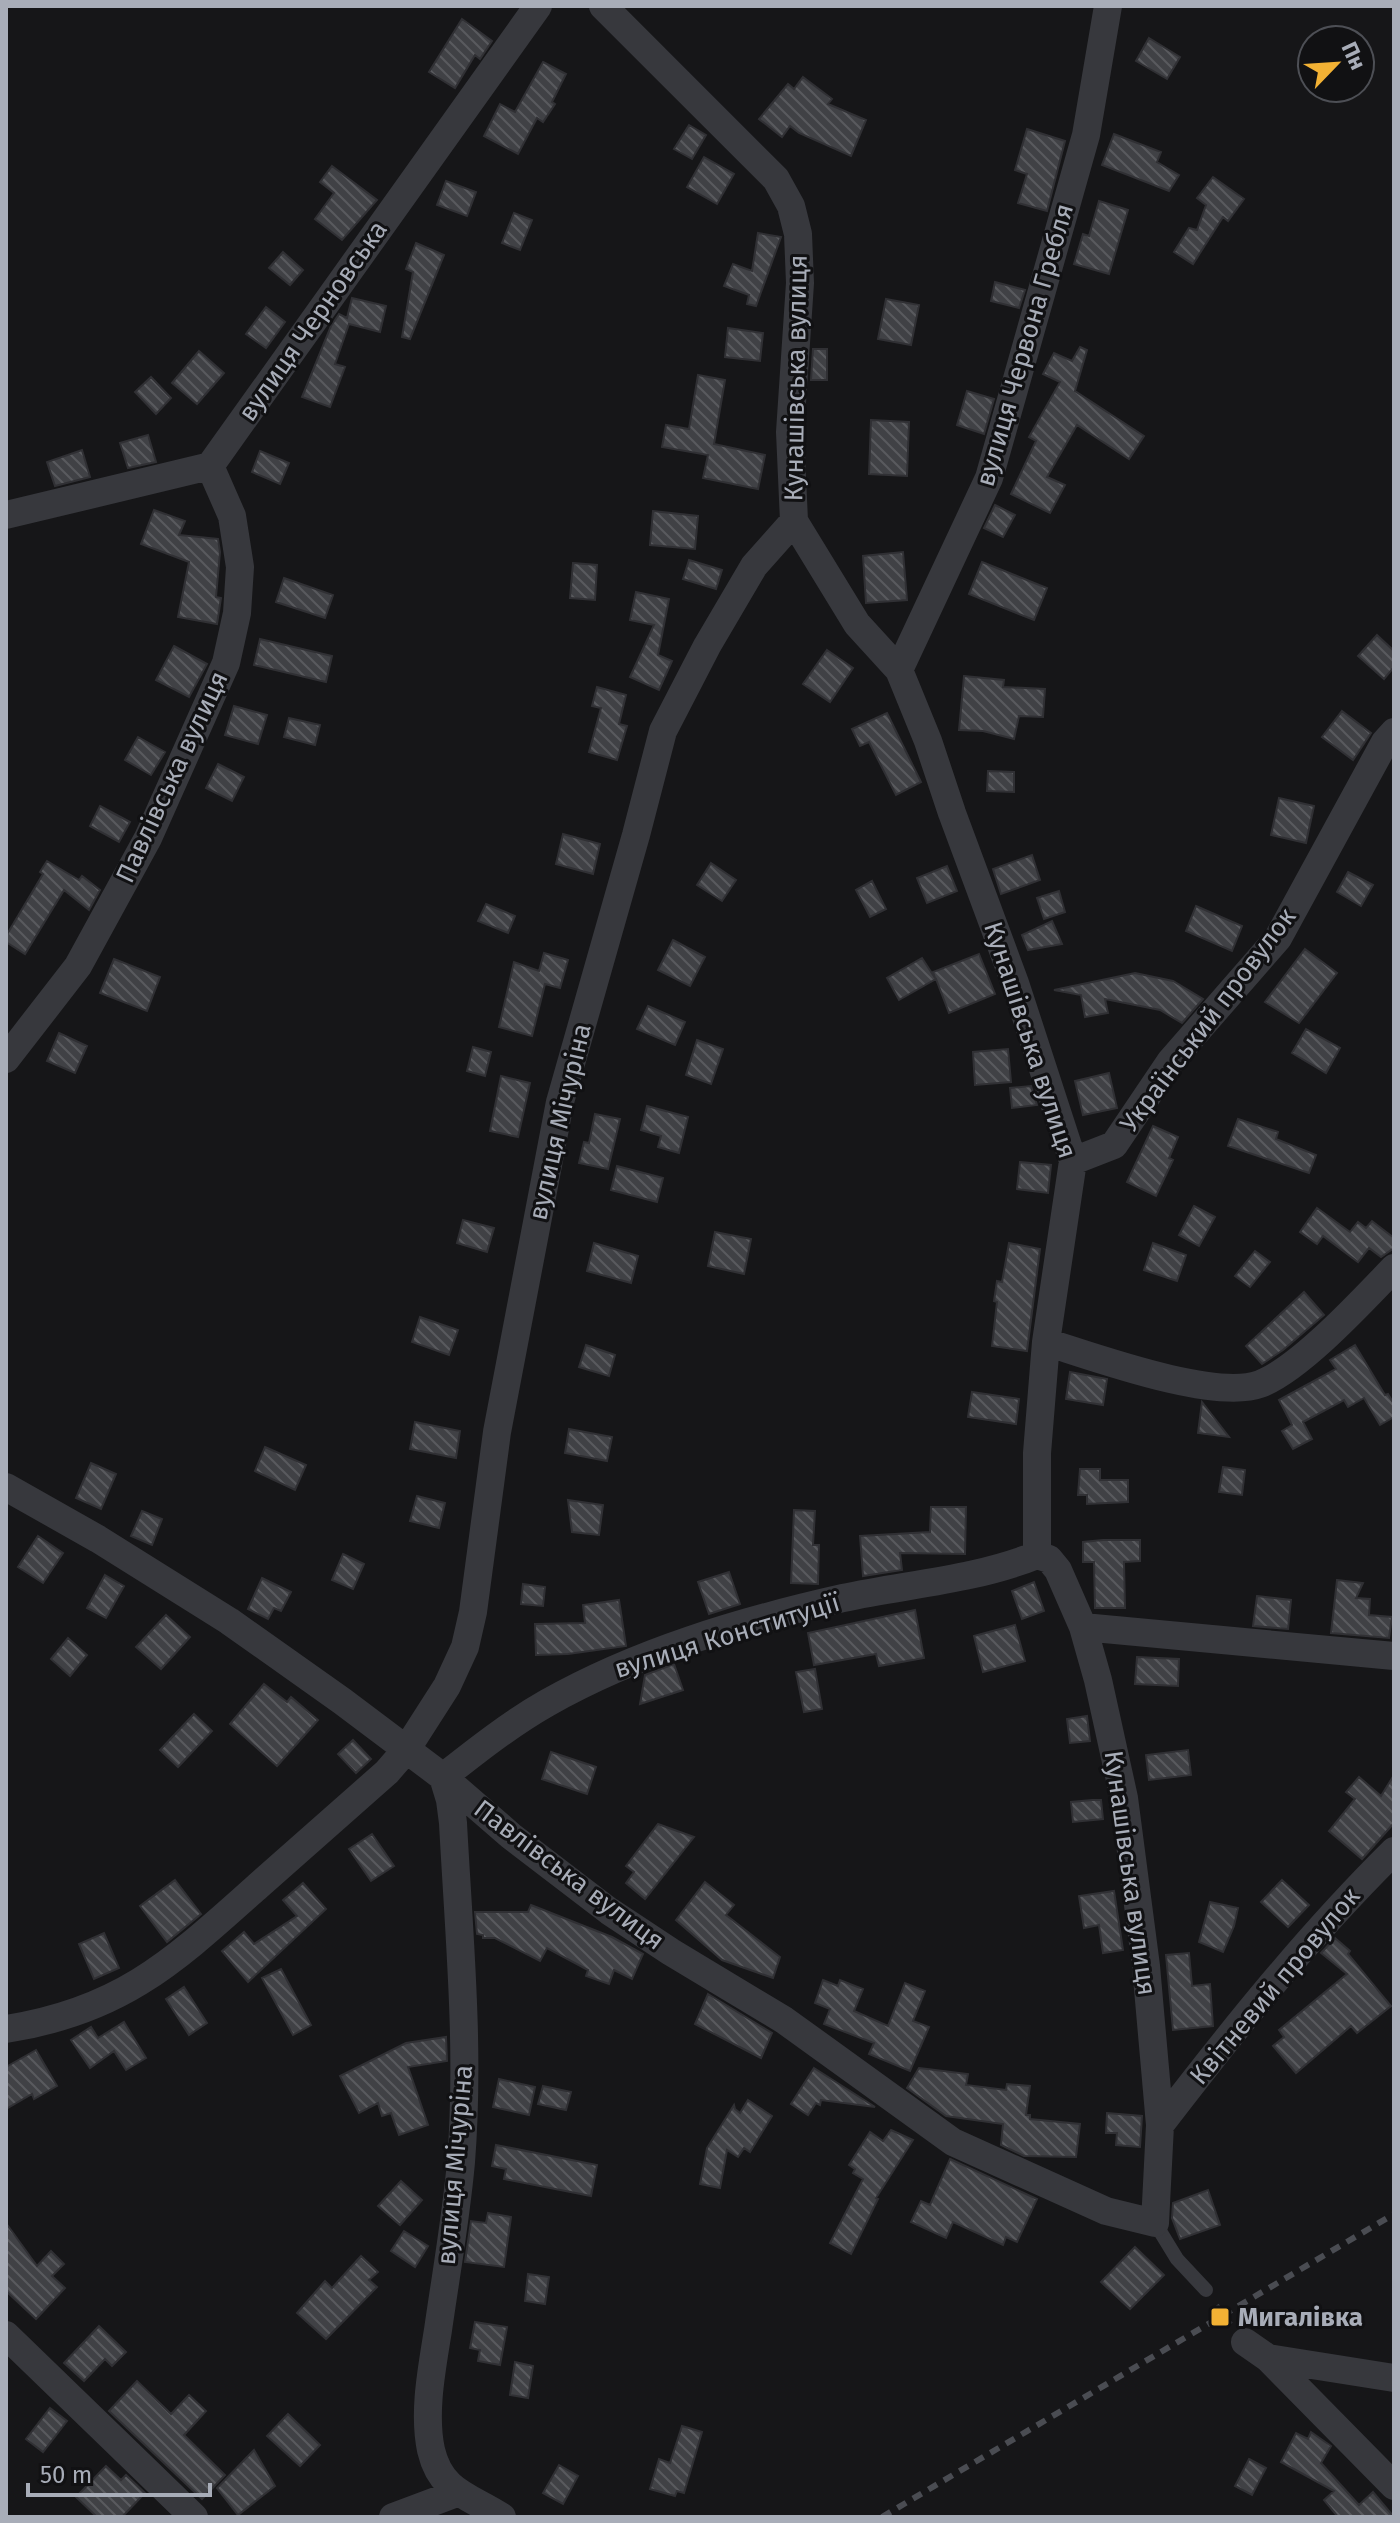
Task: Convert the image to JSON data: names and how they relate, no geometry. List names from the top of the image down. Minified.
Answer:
{"streets":{"street":["вулиця Черновська","вулиця Червона Гребля","Кунашівська вулиця","Павлівська вулиця","Український провулок","вулиця Мічуріна","вулиця Конституції","Квітневий провулок"]},"crossings":[["вулиця Черновська","Павлівська вулиця"],["вулиця Червона Гребля","Кунашівська вулиця"],["Кунашівська вулиця","Павлівська вулиця"],["Кунашівська вулиця","Український провулок"],["Кунашівська вулиця","вулиця Мічуріна"],["Кунашівська вулиця","вулиця Конституції"],["Кунашівська вулиця","Квітневий провулок"],["Павлівська вулиця","вулиця Мічуріна"],["Павлівська вулиця","вулиця Конституції"],["вулиця Мічуріна","вулиця Конституції"]],"places":{"transit":["Мигалівка"]},"scale_bar":"50 m","north":"top right"}
